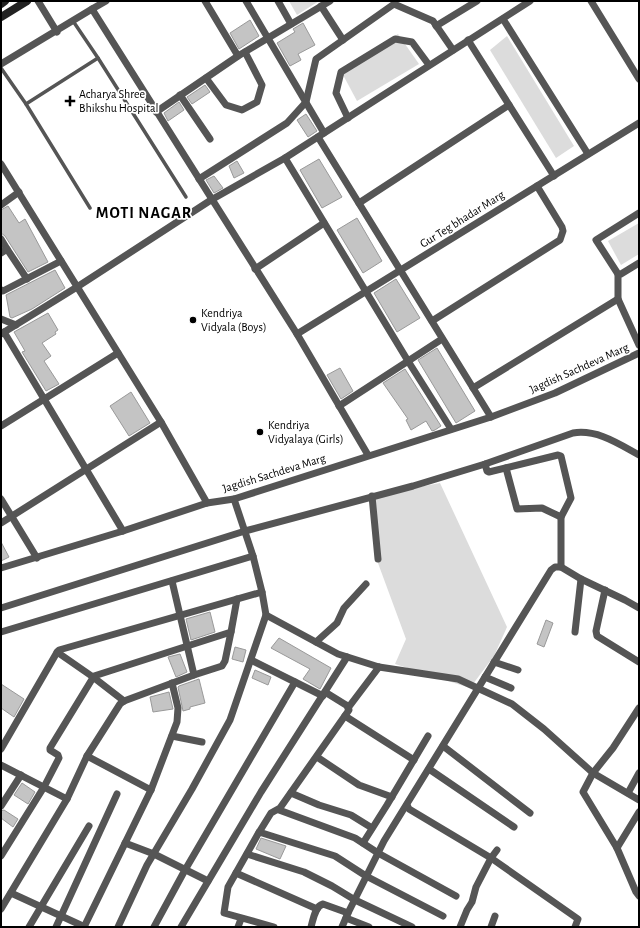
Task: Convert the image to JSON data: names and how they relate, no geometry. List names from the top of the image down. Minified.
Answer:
{"streets":{"street":["Gur Teg bhadar Marg","Jagdish Sachdeva Marg"]},"districts":["MOTI NAGAR"],"places":{"health":["Acharya Shree Bhikshu Hospital"],"other":["Kendriya Vidyala (Boys)","Kendriya Vidyalaya (Girls)"]}}
